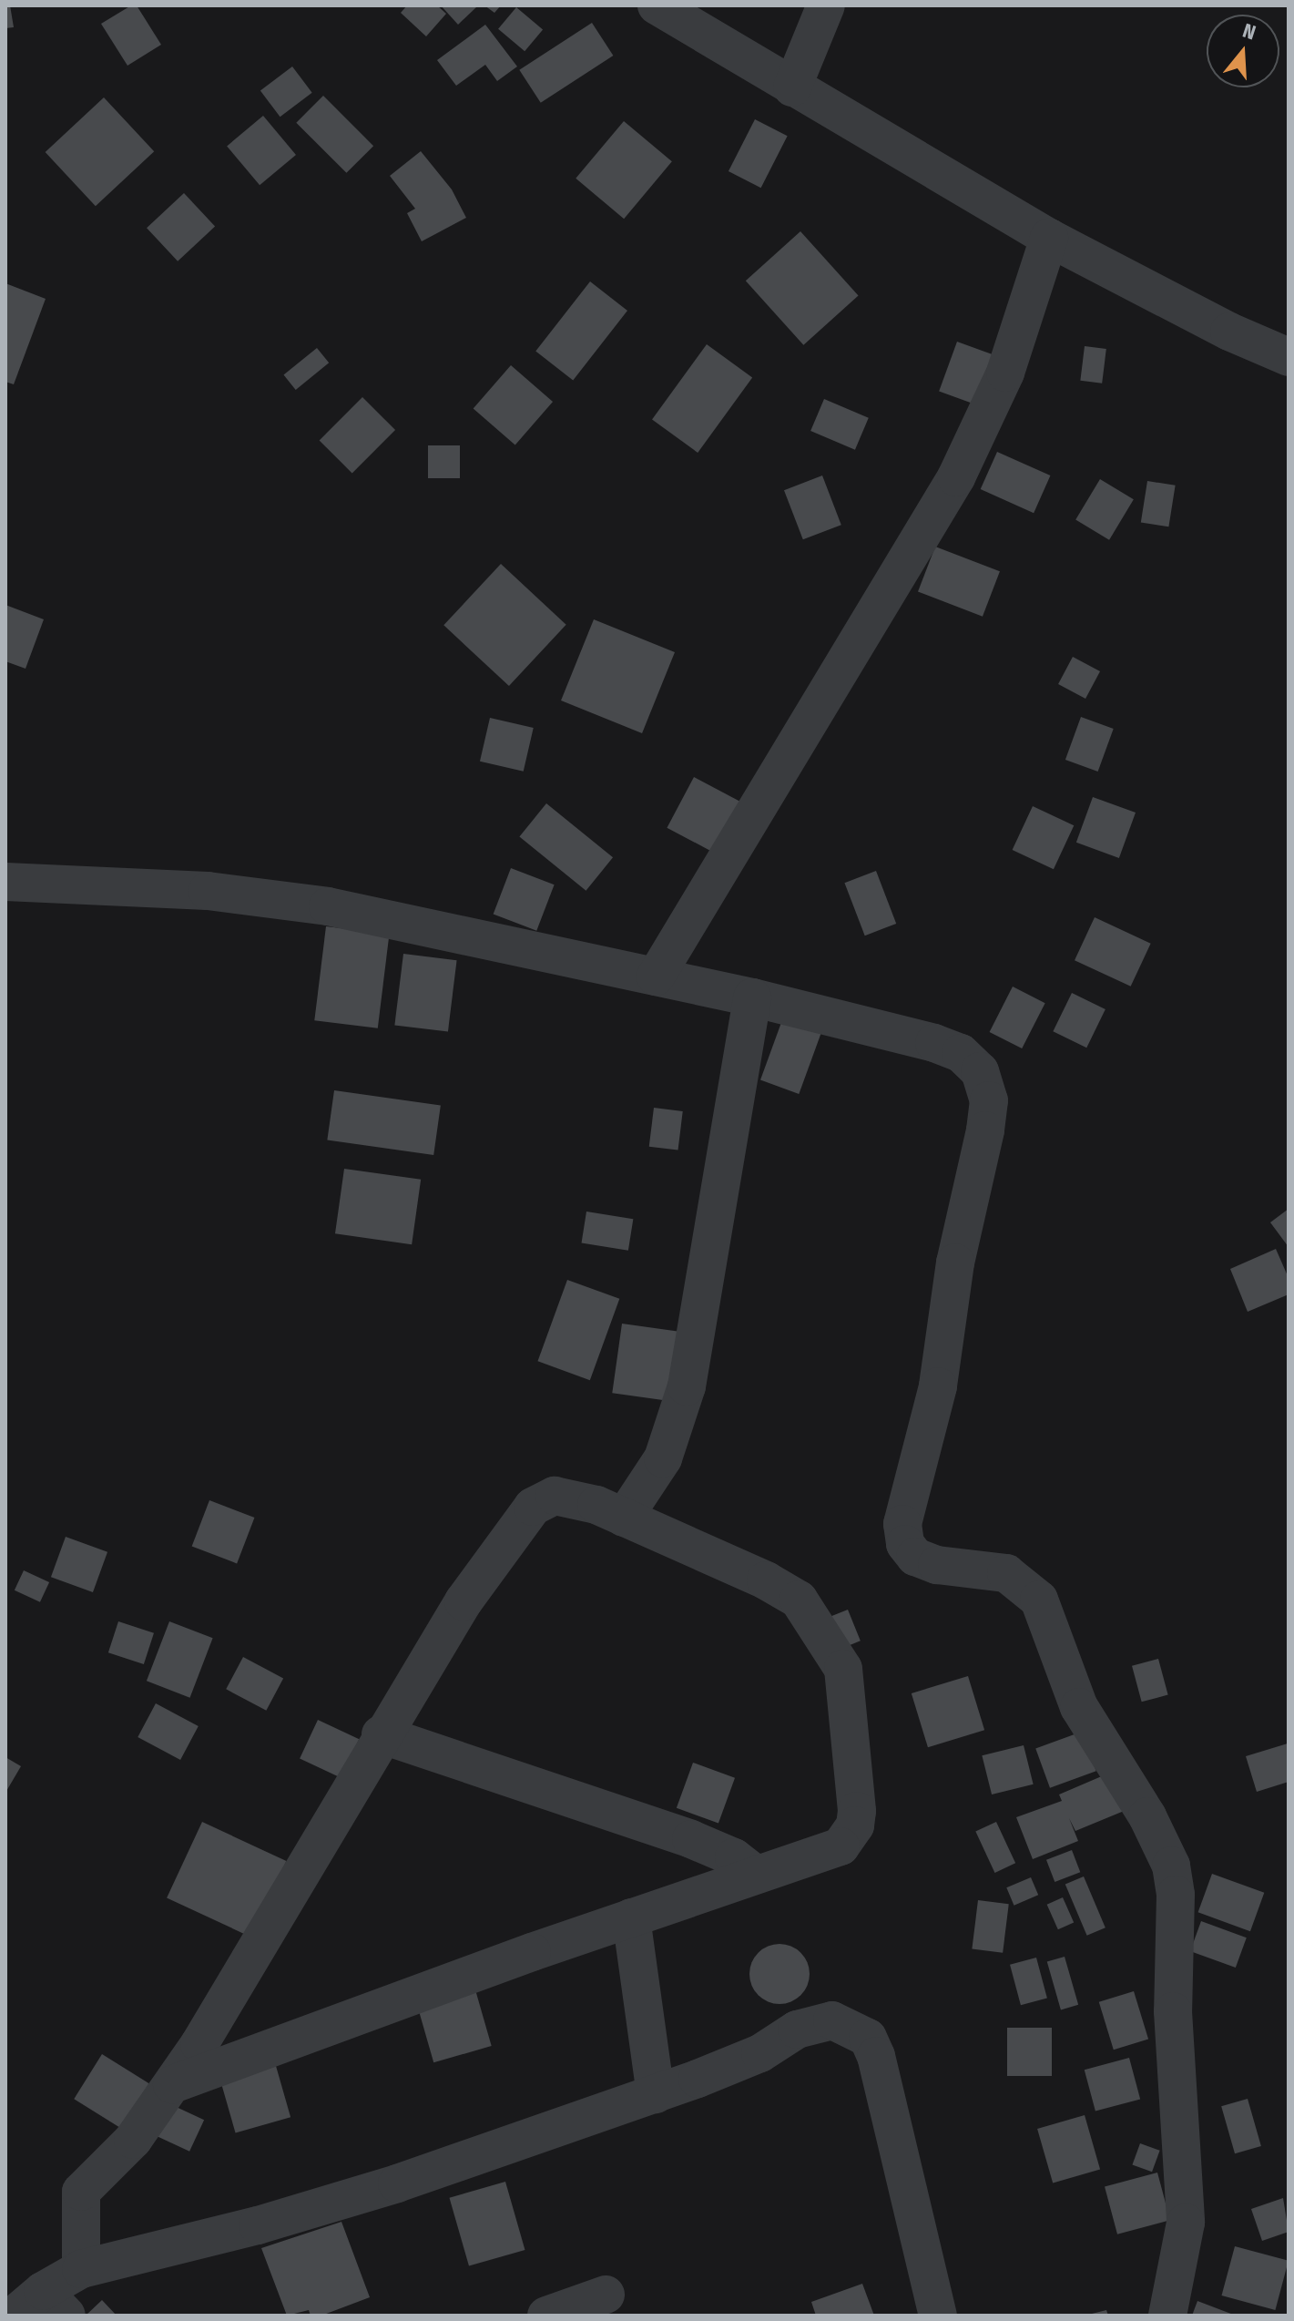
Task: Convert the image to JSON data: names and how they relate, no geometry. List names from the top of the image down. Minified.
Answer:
{"north":"top"}
